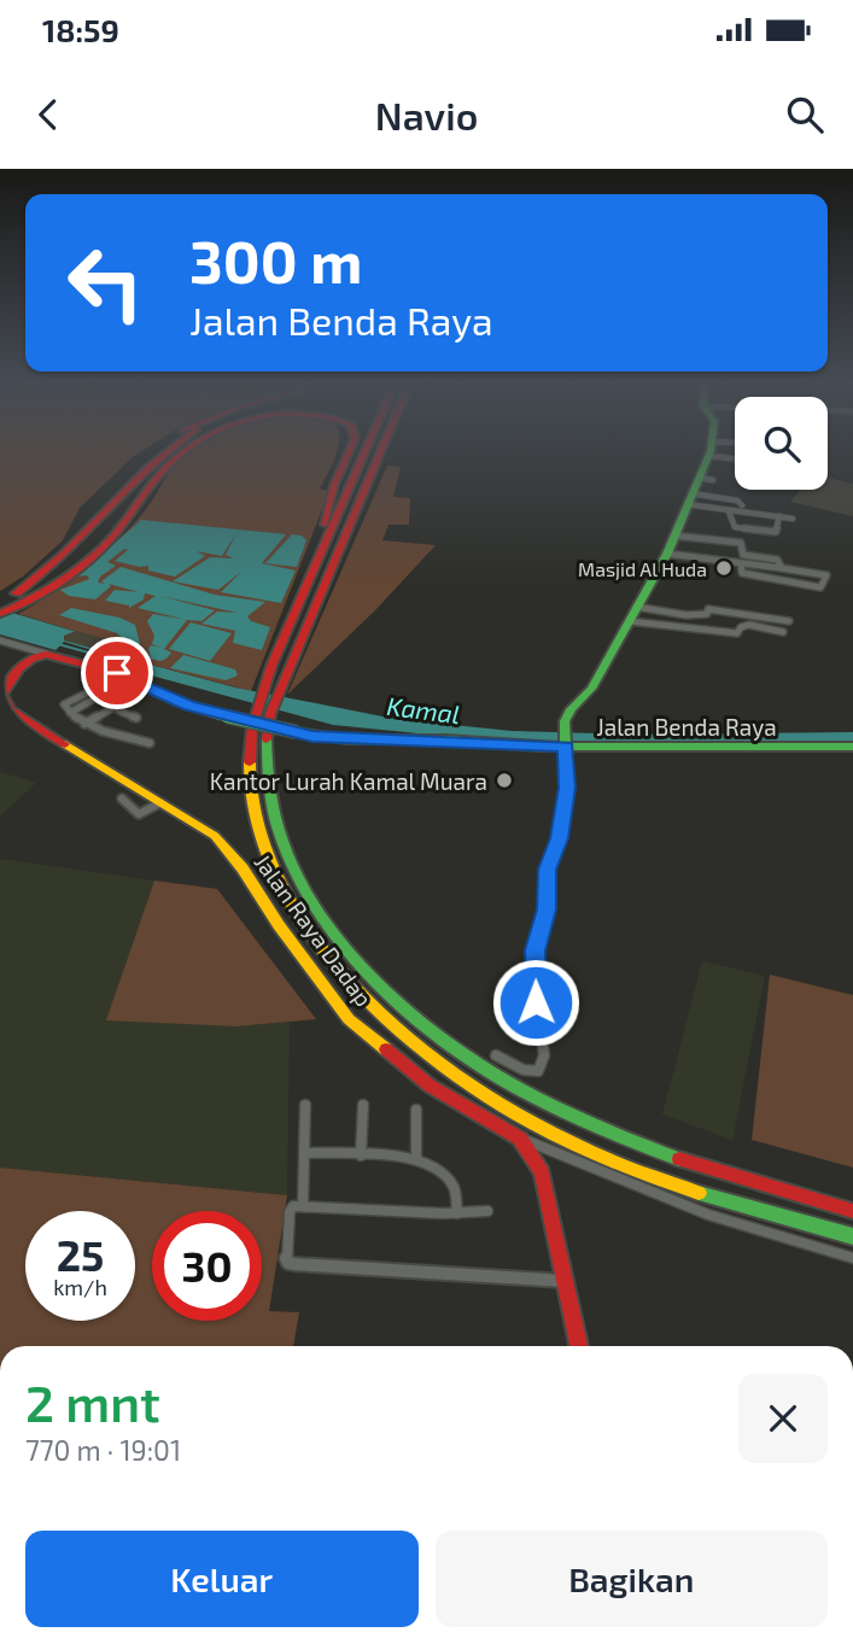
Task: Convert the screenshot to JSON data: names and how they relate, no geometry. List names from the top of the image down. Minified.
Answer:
{"streets":{"main road":["Jalan Benda Raya","Jalan Raya Dadap"]},"water":["Kamal"],"places":["Masjid Al Huda","Kantor Lurah Kamal Muara"],"page":{"status":"18:59","header":"Navio","turn":["300 m","Jalan Benda Raya"],"speed":"25 km/h","limit":"30","heading":["2 mnt","770 m · 19:01"],"buttons":["Keluar","Bagikan"]}}
